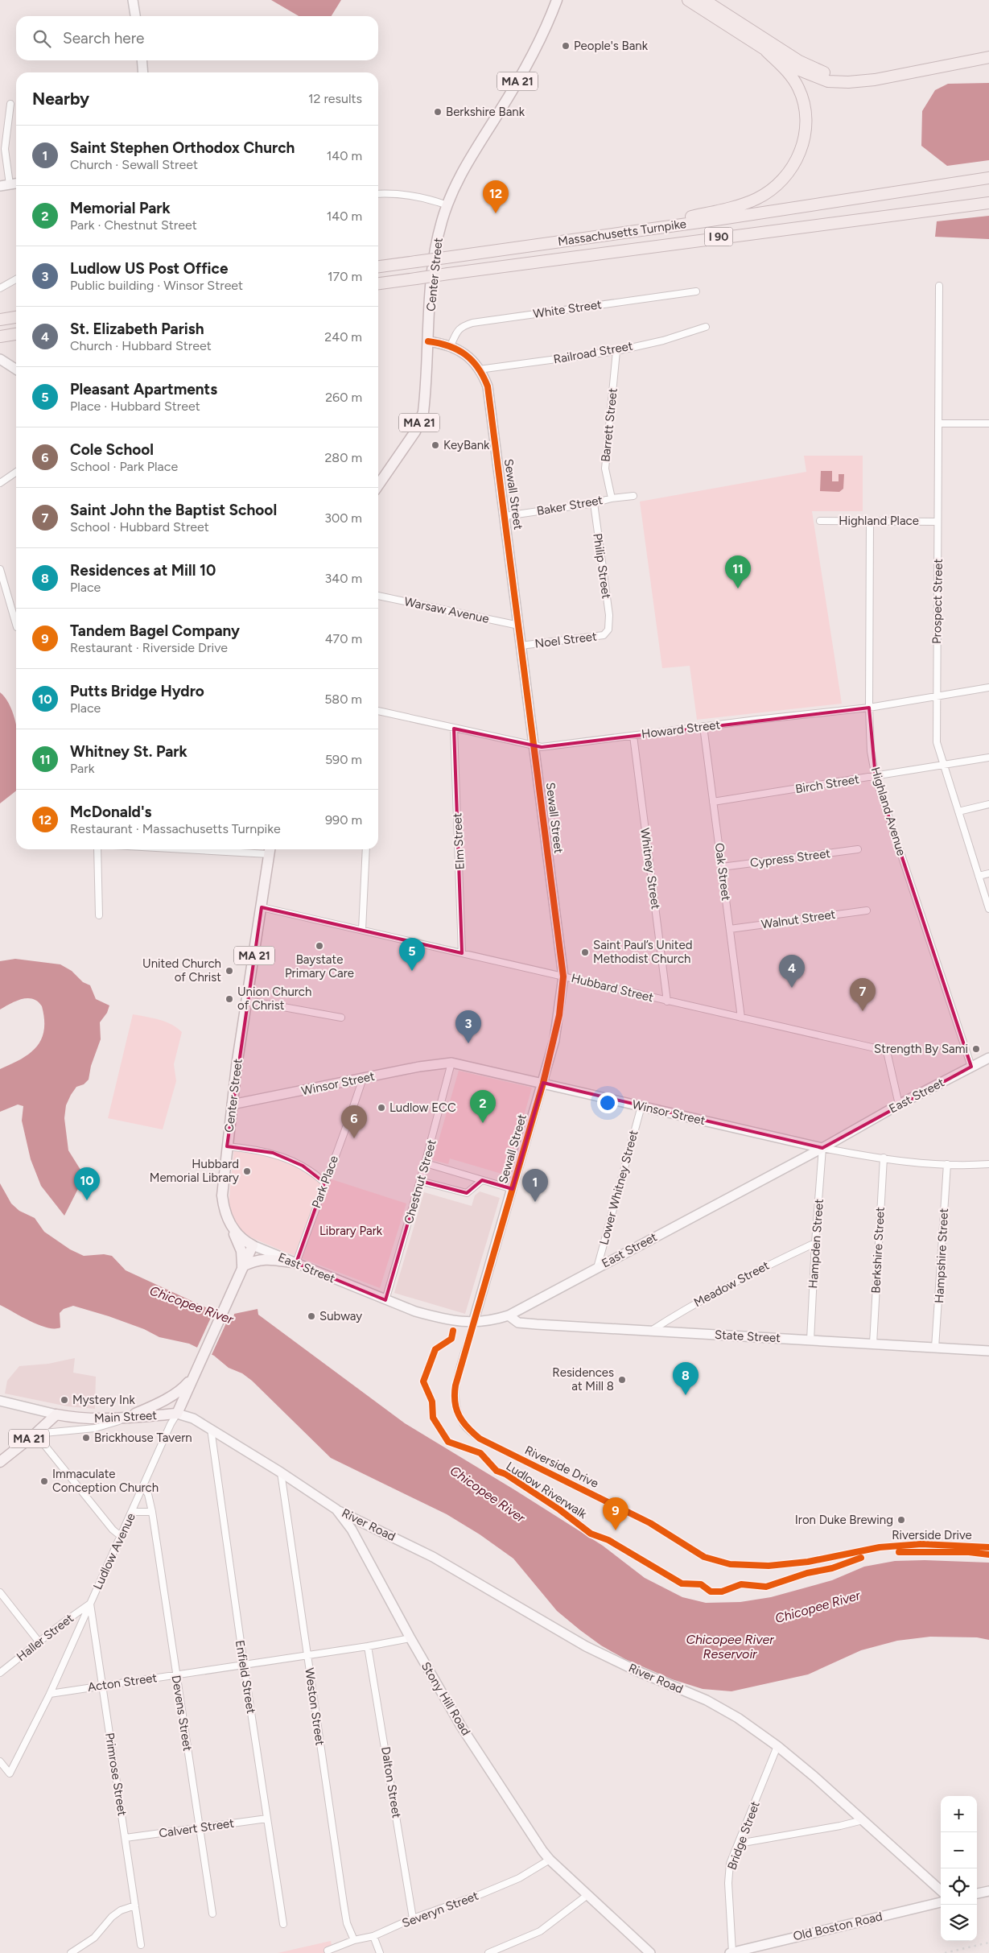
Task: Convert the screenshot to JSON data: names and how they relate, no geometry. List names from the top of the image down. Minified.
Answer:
{"streets":{"highway":["Massachusetts Turnpike","I 90"],"main road":["MA 21","Center Street","Main Street","Ludlow Avenue"],"street":["White Street","Railroad Street","Barrett Street","Sewall Street","Baker Street","Highland Place","Philip Street","Prospect Street","Warsaw Avenue","Noel Street","Howard Street","Birch Street","Highland Avenue","Elm Street","Cypress Street","Whitney Street","Oak Street","Walnut Street","Hubbard Street","Winsor Street","East Street","Park Place","Chestnut Street","Lower Whitney Street","Hampden Street","Berkshire Street","Hampshire Street","Meadow Street","State Street","Riverside Drive","River Road","Haller Street","Enfield Street","Acton Street","Stony Hill Road","Weston Street","Devens Street","Primrose Street","Dalton Street","Calvert Street","Bridge Street","Severyn Street","Old Boston Road"],"cycle path":["Ludlow Riverwalk"]},"crossings":[["MA 21","Main Street"],["Center Street","Sewall Street"],["Center Street","Hubbard Street"],["Center Street","Winsor Street"],["Center Street","East Street"],["White Street","Sewall Street"],["Railroad Street","Barrett Street"],["Railroad Street","Sewall Street"],["Barrett Street","Baker Street"],["Sewall Street","Baker Street"],["Sewall Street","Warsaw Avenue"],["Sewall Street","Noel Street"],["Sewall Street","Howard Street"],["Sewall Street","Hubbard Street"],["Sewall Street","Winsor Street"],["Sewall Street","East Street"],["Sewall Street","Riverside Drive"],["Baker Street","Philip Street"],["Highland Place","Prospect Street"],["Highland Place","Highland Avenue"],["Philip Street","Noel Street"],["Prospect Street","Howard Street"],["Prospect Street","Birch Street"],["Howard Street","Highland Avenue"],["Howard Street","Elm Street"],["Howard Street","Whitney Street"],["Howard Street","Oak Street"],["Birch Street","Highland Avenue"],["Birch Street","Oak Street"],["Highland Avenue","East Street"],["Elm Street","Hubbard Street"],["Cypress Street","Oak Street"],["Whitney Street","Hubbard Street"],["Oak Street","Walnut Street"],["Oak Street","Hubbard Street"],["Hubbard Street","East Street"],["Winsor Street","East Street"],["Winsor Street","Park Place"],["Winsor Street","Chestnut Street"],["Winsor Street","Lower Whitney Street"],["Winsor Street","Hampden Street"],["Winsor Street","Berkshire Street"],["Winsor Street","Hampshire Street"],["East Street","Park Place"],["East Street","Chestnut Street"],["East Street","Lower Whitney Street"],["East Street","Hampden Street"],["East Street","State Street"],["East Street","Riverside Drive"],["Hampden Street","Meadow Street"],["Hampden Street","State Street"],["Berkshire Street","State Street"],["Hampshire Street","State Street"],["Meadow Street","State Street"],["Main Street","Ludlow Avenue"],["Main Street","Enfield Street"],["Main Street","Stony Hill Road"],["River Road","Stony Hill Road"],["River Road","Bridge Street"],["Ludlow Avenue","Haller Street"],["Ludlow Avenue","Acton Street"],["Ludlow Avenue","Devens Street"],["Ludlow Avenue","Primrose Street"],["Haller Street","Primrose Street"],["Enfield Street","Acton Street"],["Enfield Street","Calvert Street"],["Acton Street","Stony Hill Road"],["Acton Street","Weston Street"],["Acton Street","Devens Street"],["Acton Street","Primrose Street"],["Acton Street","Dalton Street"],["Stony Hill Road","Weston Street"],["Stony Hill Road","Severyn Street"],["Weston Street","Severyn Street"],["Devens Street","Calvert Street"],["Primrose Street","Calvert Street"],["Dalton Street","Severyn Street"],["Bridge Street","Old Boston Road"]],"water":["Chicopee River","Chicopee River Reservoir"],"parks":["Library Park"],"places":["People's Bank","Berkshire Bank","KeyBank","Baystate Primary Care","Saint Paul’s United Methodist Church","United Church of Christ","Union Church of Christ","Strength By Sami","Ludlow ECC","Hubbard Memorial Library","Subway","Residences at Mill 8","Mystery Ink","Brickhouse Tavern","Immaculate Conception Church","Iron Duke Brewing"],"page":{"search":"Search here","heading":["Nearby","12 results"],"list":[{"mark":"1","name":"Saint Stephen Orthodox Church","note":"Church · Sewall Street","value":"140 m"},{"mark":"2","name":"Memorial Park","note":"Park · Chestnut Street","value":"140 m"},{"mark":"3","name":"Ludlow US Post Office","note":"Public building · Winsor Street","value":"170 m"},{"mark":"4","name":"St. Elizabeth Parish","note":"Church · Hubbard Street","value":"240 m"},{"mark":"5","name":"Pleasant Apartments","note":"Place · Hubbard Street","value":"260 m"},{"mark":"6","name":"Cole School","note":"School · Park Place","value":"280 m"},{"mark":"7","name":"Saint John the Baptist School","note":"School · Hubbard Street","value":"300 m"},{"mark":"8","name":"Residences at Mill 10","note":"Place","value":"340 m"},{"mark":"9","name":"Tandem Bagel Company","note":"Restaurant · Riverside Drive","value":"470 m"},{"mark":"10","name":"Putts Bridge Hydro","note":"Place","value":"580 m"},{"mark":"11","name":"Whitney St. Park","note":"Park","value":"590 m"},{"mark":"12","name":"McDonald's","note":"Restaurant · Massachusetts Turnpike","value":"990 m"}],"pins":["12","11","5","4","7","3","2","6","10","1","8","9"],"map_buttons":["+","−"]}}
